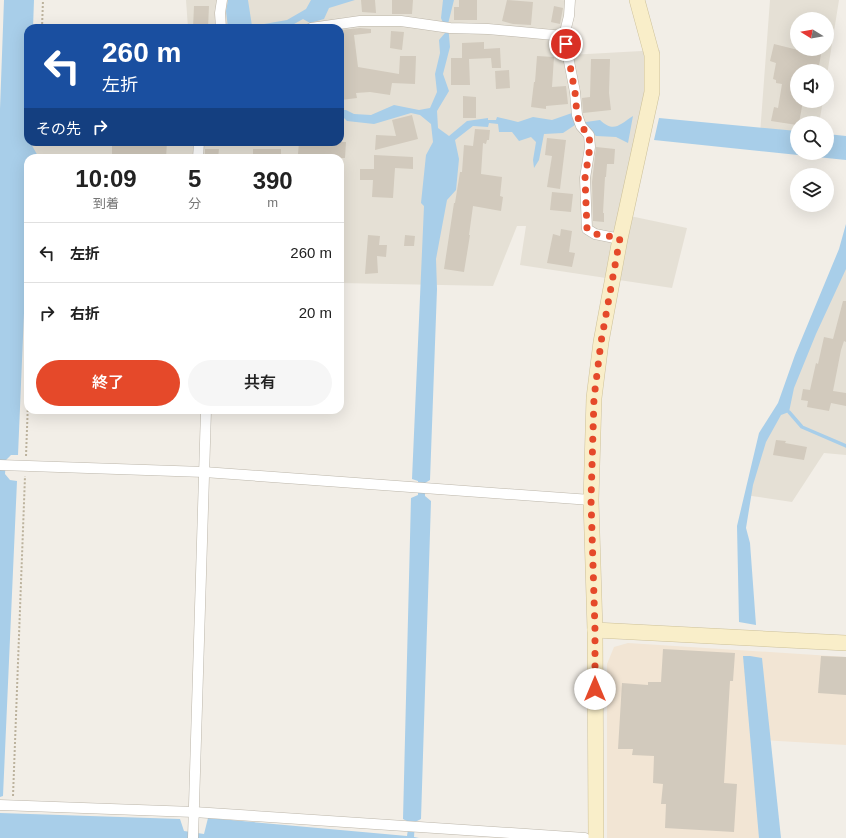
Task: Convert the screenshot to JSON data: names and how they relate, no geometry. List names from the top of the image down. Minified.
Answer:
{"north":"left","page":{"turn":["260 m","左折"],"then":"その先","eta":["10:09","到着","5","分","390","m"],"list":[{"name":"左折","value":"260 m"},{"name":"右折","value":"20 m"}],"buttons":["終了","共有"]}}
